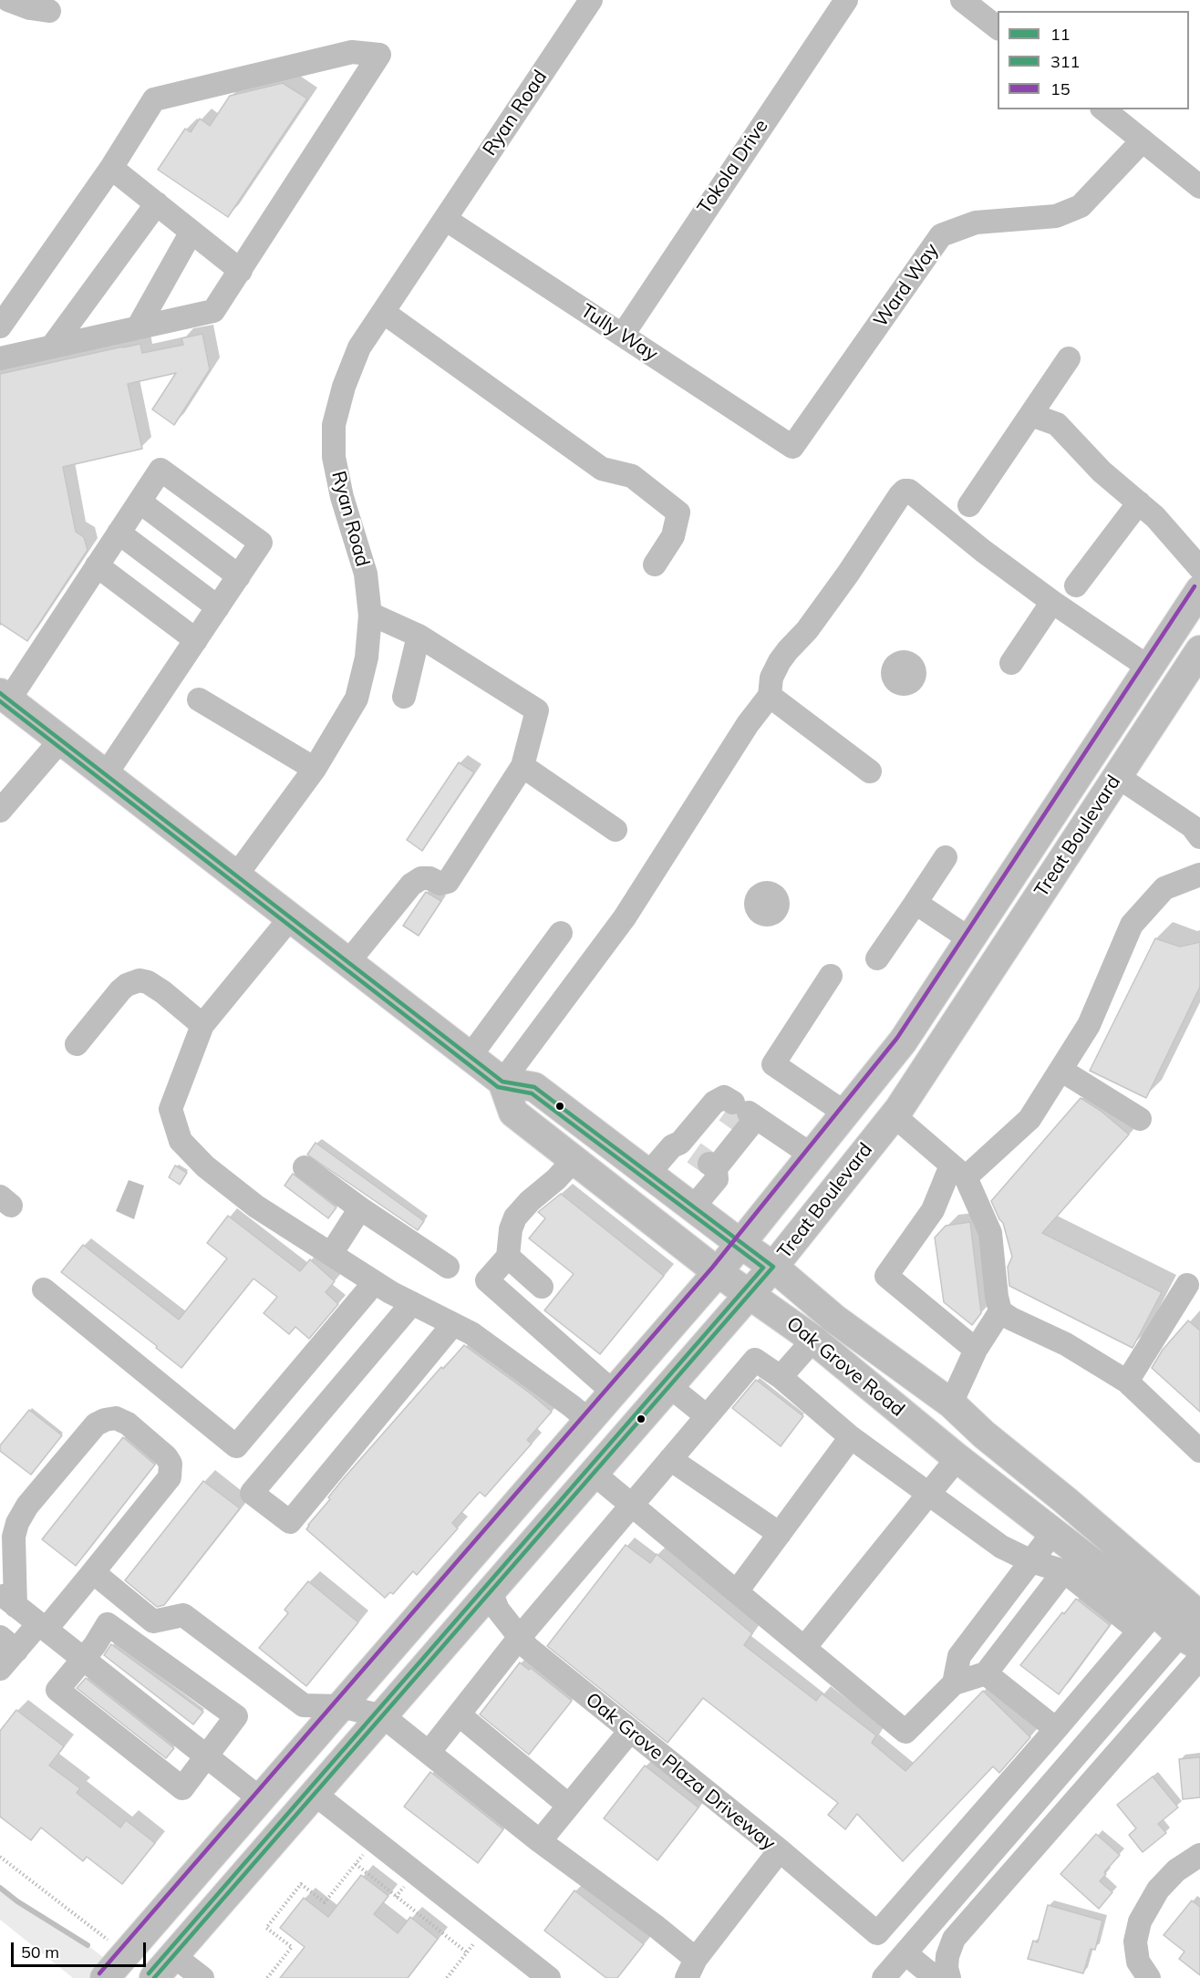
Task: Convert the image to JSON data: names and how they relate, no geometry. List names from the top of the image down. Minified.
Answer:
{"streets":{"main road":["Treat Boulevard","Oak Grove Road"],"street":["Ryan Road","Tokola Drive","Ward Way","Tully Way","Oak Grove Plaza Driveway"]},"crossings":[["Ryan Road","Tully Way"],["Ryan Road","Oak Grove Road"],["Tokola Drive","Tully Way"],["Ward Way","Tully Way"],["Treat Boulevard","Oak Grove Road"],["Treat Boulevard","Oak Grove Plaza Driveway"]],"lines":["transit line 15","transit line 11","transit line 311"],"legend":["11","311","15"],"scale_bar":"50 m"}
